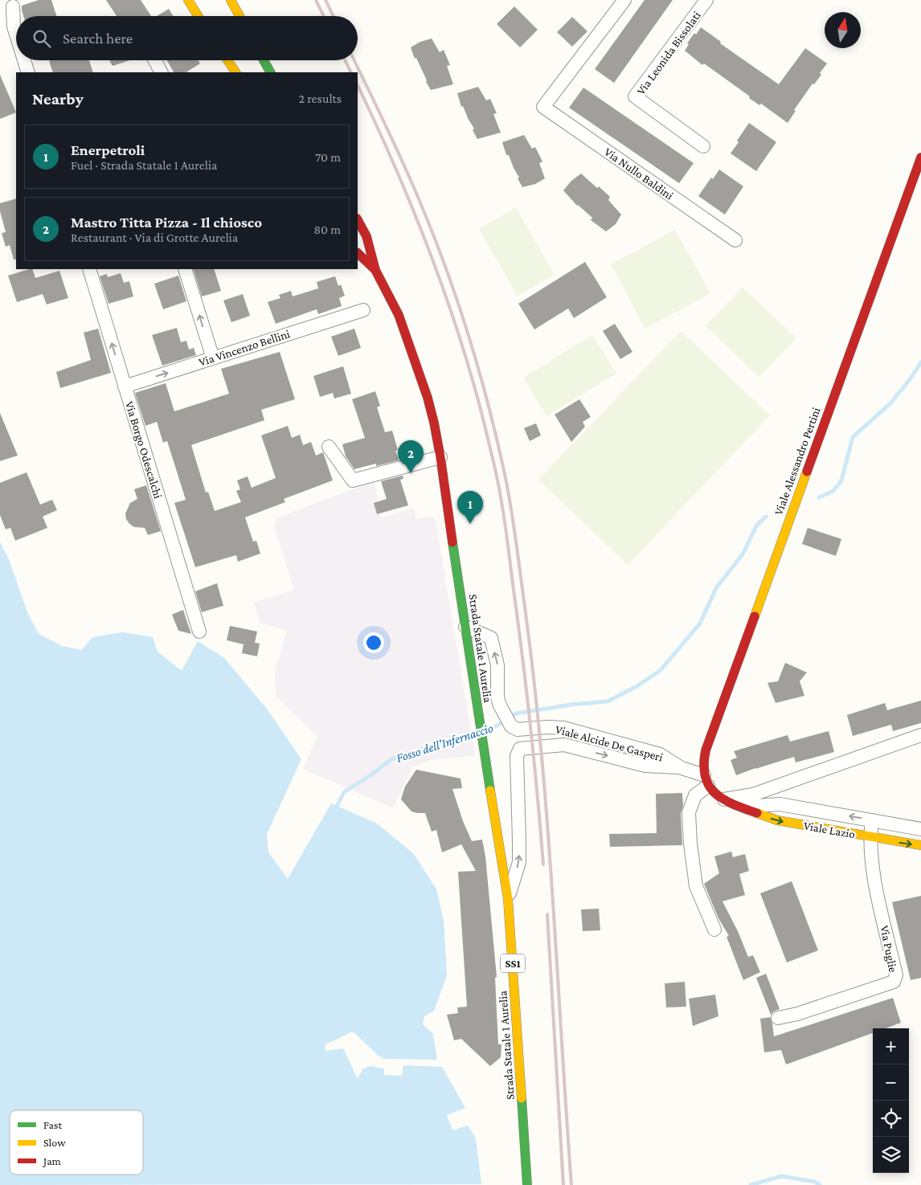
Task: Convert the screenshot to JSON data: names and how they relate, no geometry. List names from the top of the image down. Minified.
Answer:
{"streets":{"main road":["Viale Alessandro Pertini","Strada Statale 1 Aurelia","Viale Alcide De Gasperi","Viale Lazio","SS1"],"street":["Via Leonida Bissolati","Via Nullo Baldini","Via Vincenzo Bellini","Via Borgo Odescalchi","Via Puglie"]},"crossings":[["Via Vincenzo Bellini","Via Borgo Odescalchi"],["Viale Alessandro Pertini","Viale Alcide De Gasperi"],["Strada Statale 1 Aurelia","Viale Alcide De Gasperi"],["Viale Alcide De Gasperi","Viale Lazio"],["Viale Lazio","Via Puglie"]],"one_way":["Via Vincenzo Bellini"],"water":["Fosso dell'Infernaccio"],"legend":["Fast","Slow","Jam"],"north":"top","page":{"search":"Search here","heading":["Nearby","2 results"],"list":[{"mark":"1","name":"Enerpetroli","note":"Fuel · Strada Statale 1 Aurelia","value":"70 m"},{"mark":"2","name":"Mastro Titta Pizza - Il chiosco","note":"Restaurant · Via di Grotte Aurelia","value":"80 m"}],"pins":["2","1"],"map_buttons":["+","−"]}}
